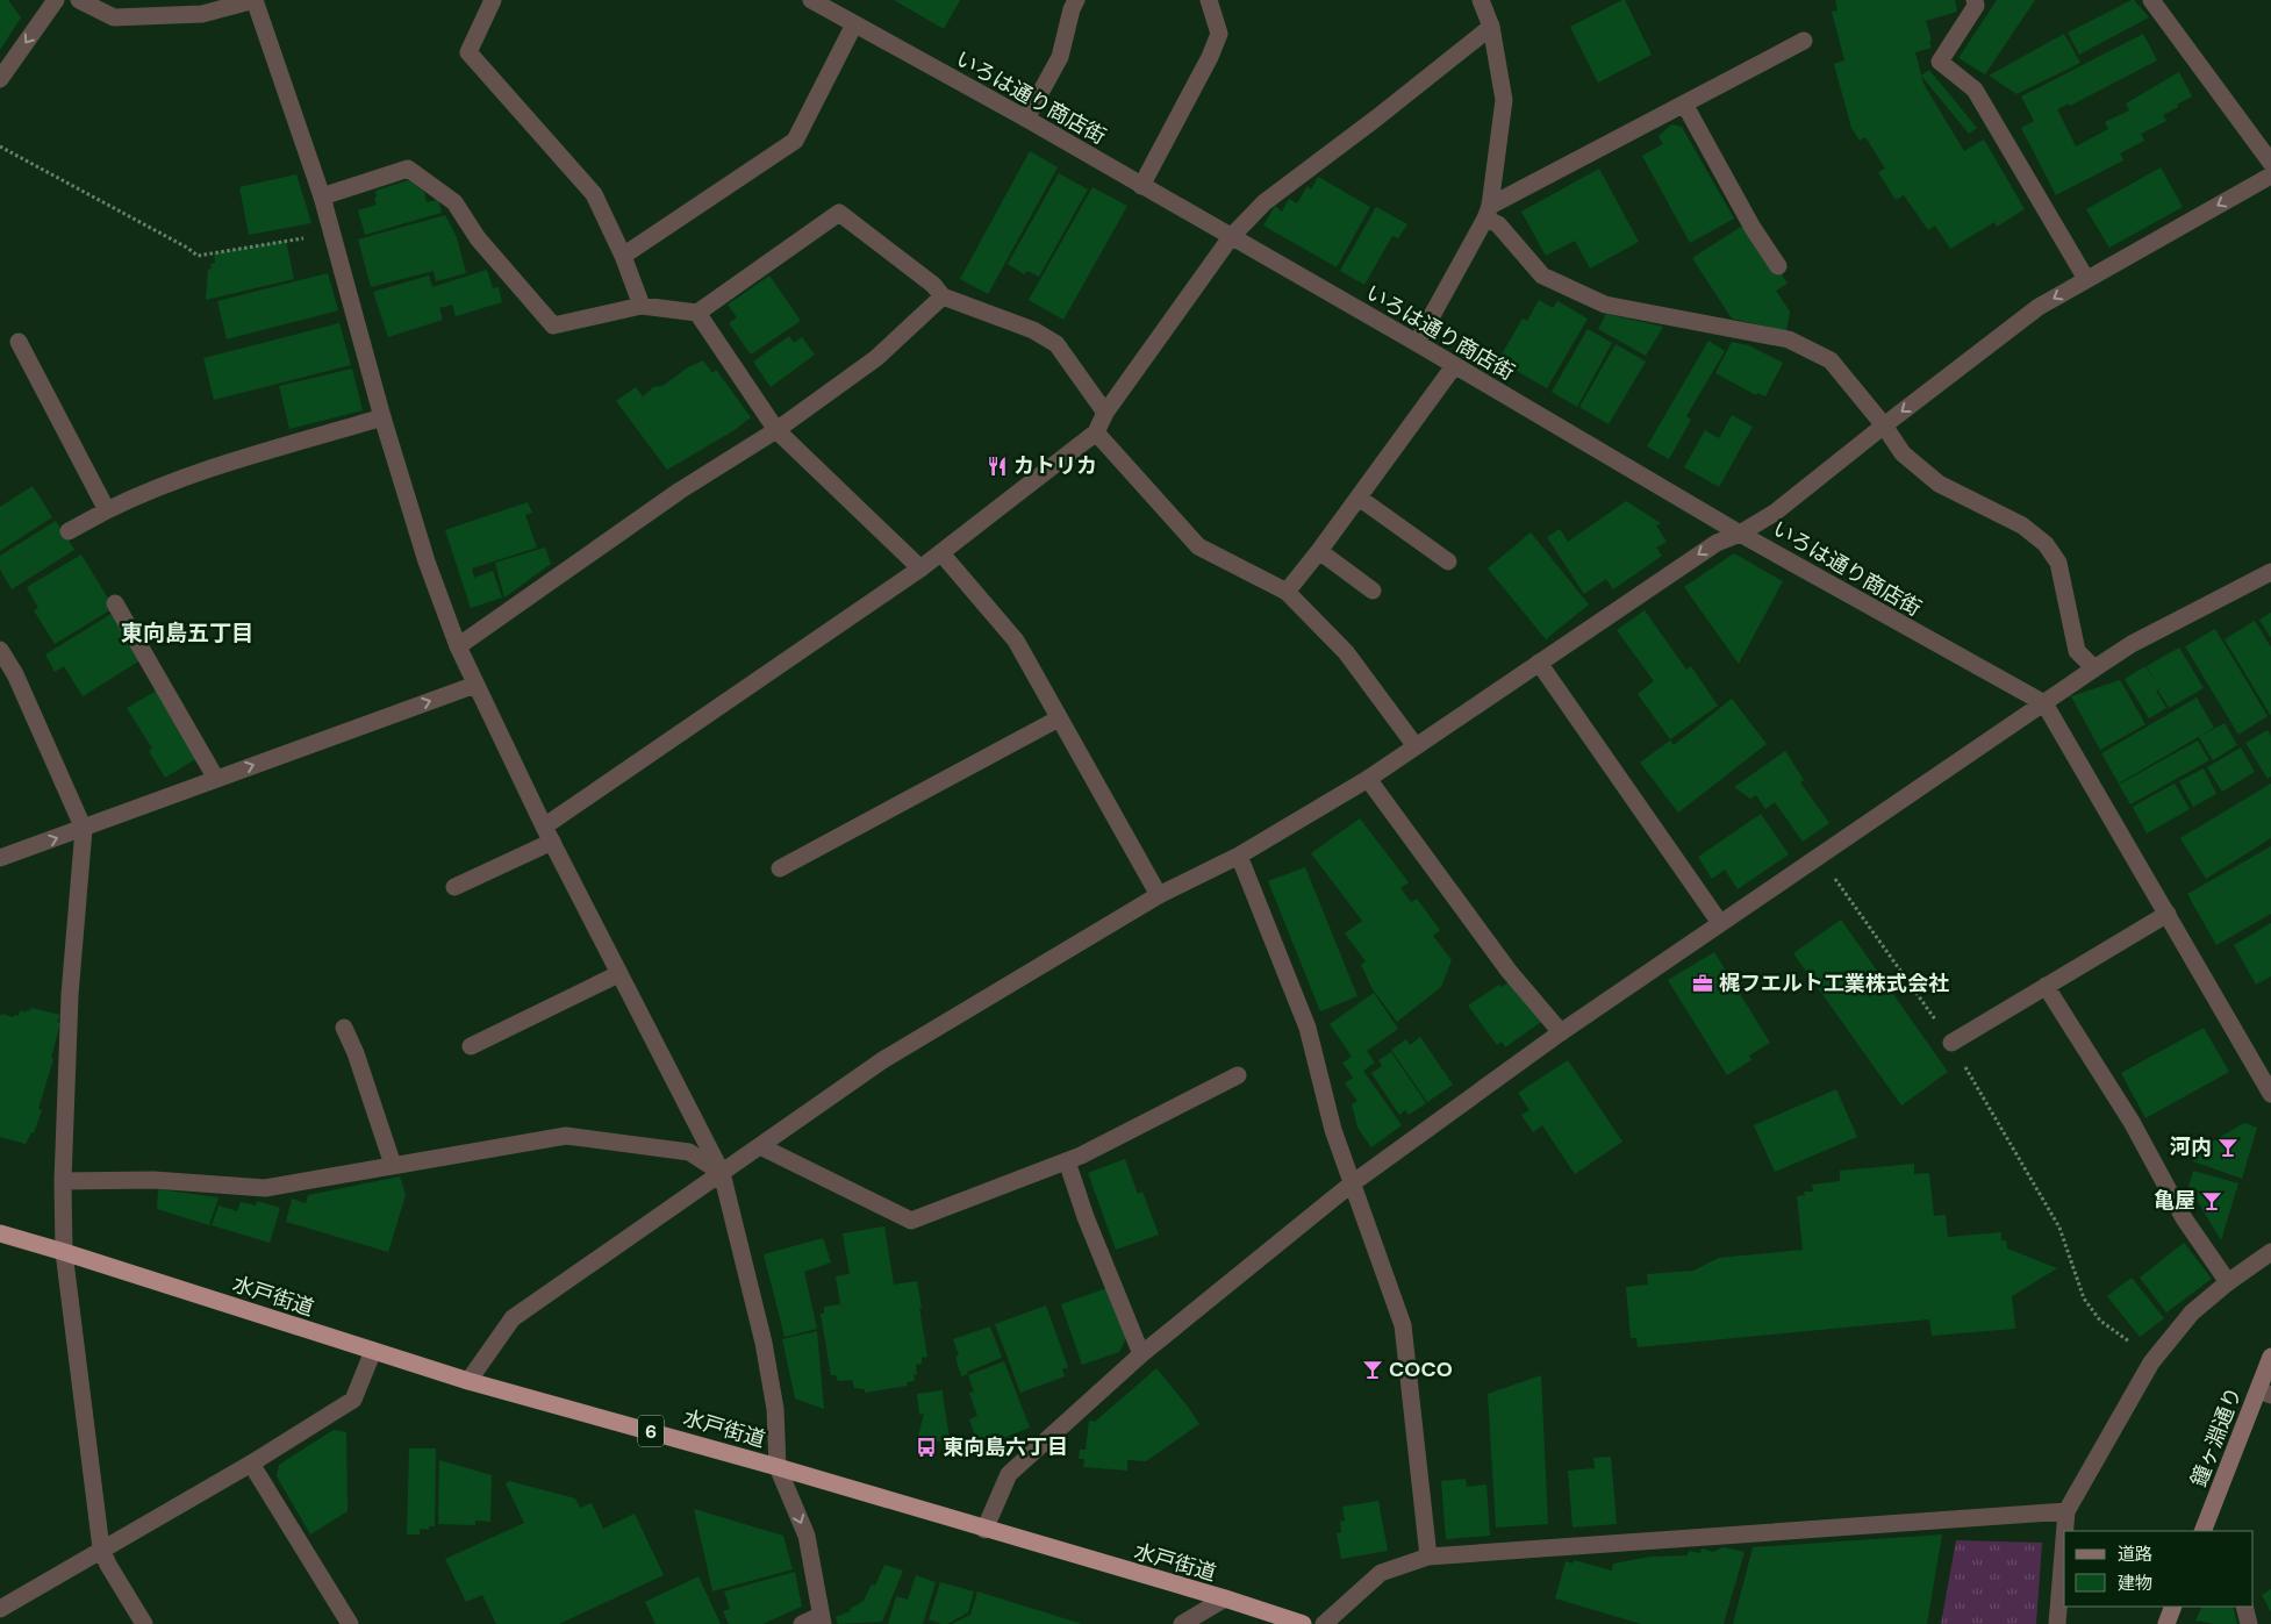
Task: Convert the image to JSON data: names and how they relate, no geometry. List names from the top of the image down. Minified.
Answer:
{"streets":{"highway":["水戸街道","6"],"main road":["鐘ヶ淵通り"],"street":["いろは通り商店街"]},"districts":["東向島五丁目"],"places":{"restaurant":["カトリカ"],"office":["梶フエルト工業株式会社"],"bar":["河内","亀屋","COCO"],"bus stop":["東向島六丁目"]},"legend":["道路","建物"]}
